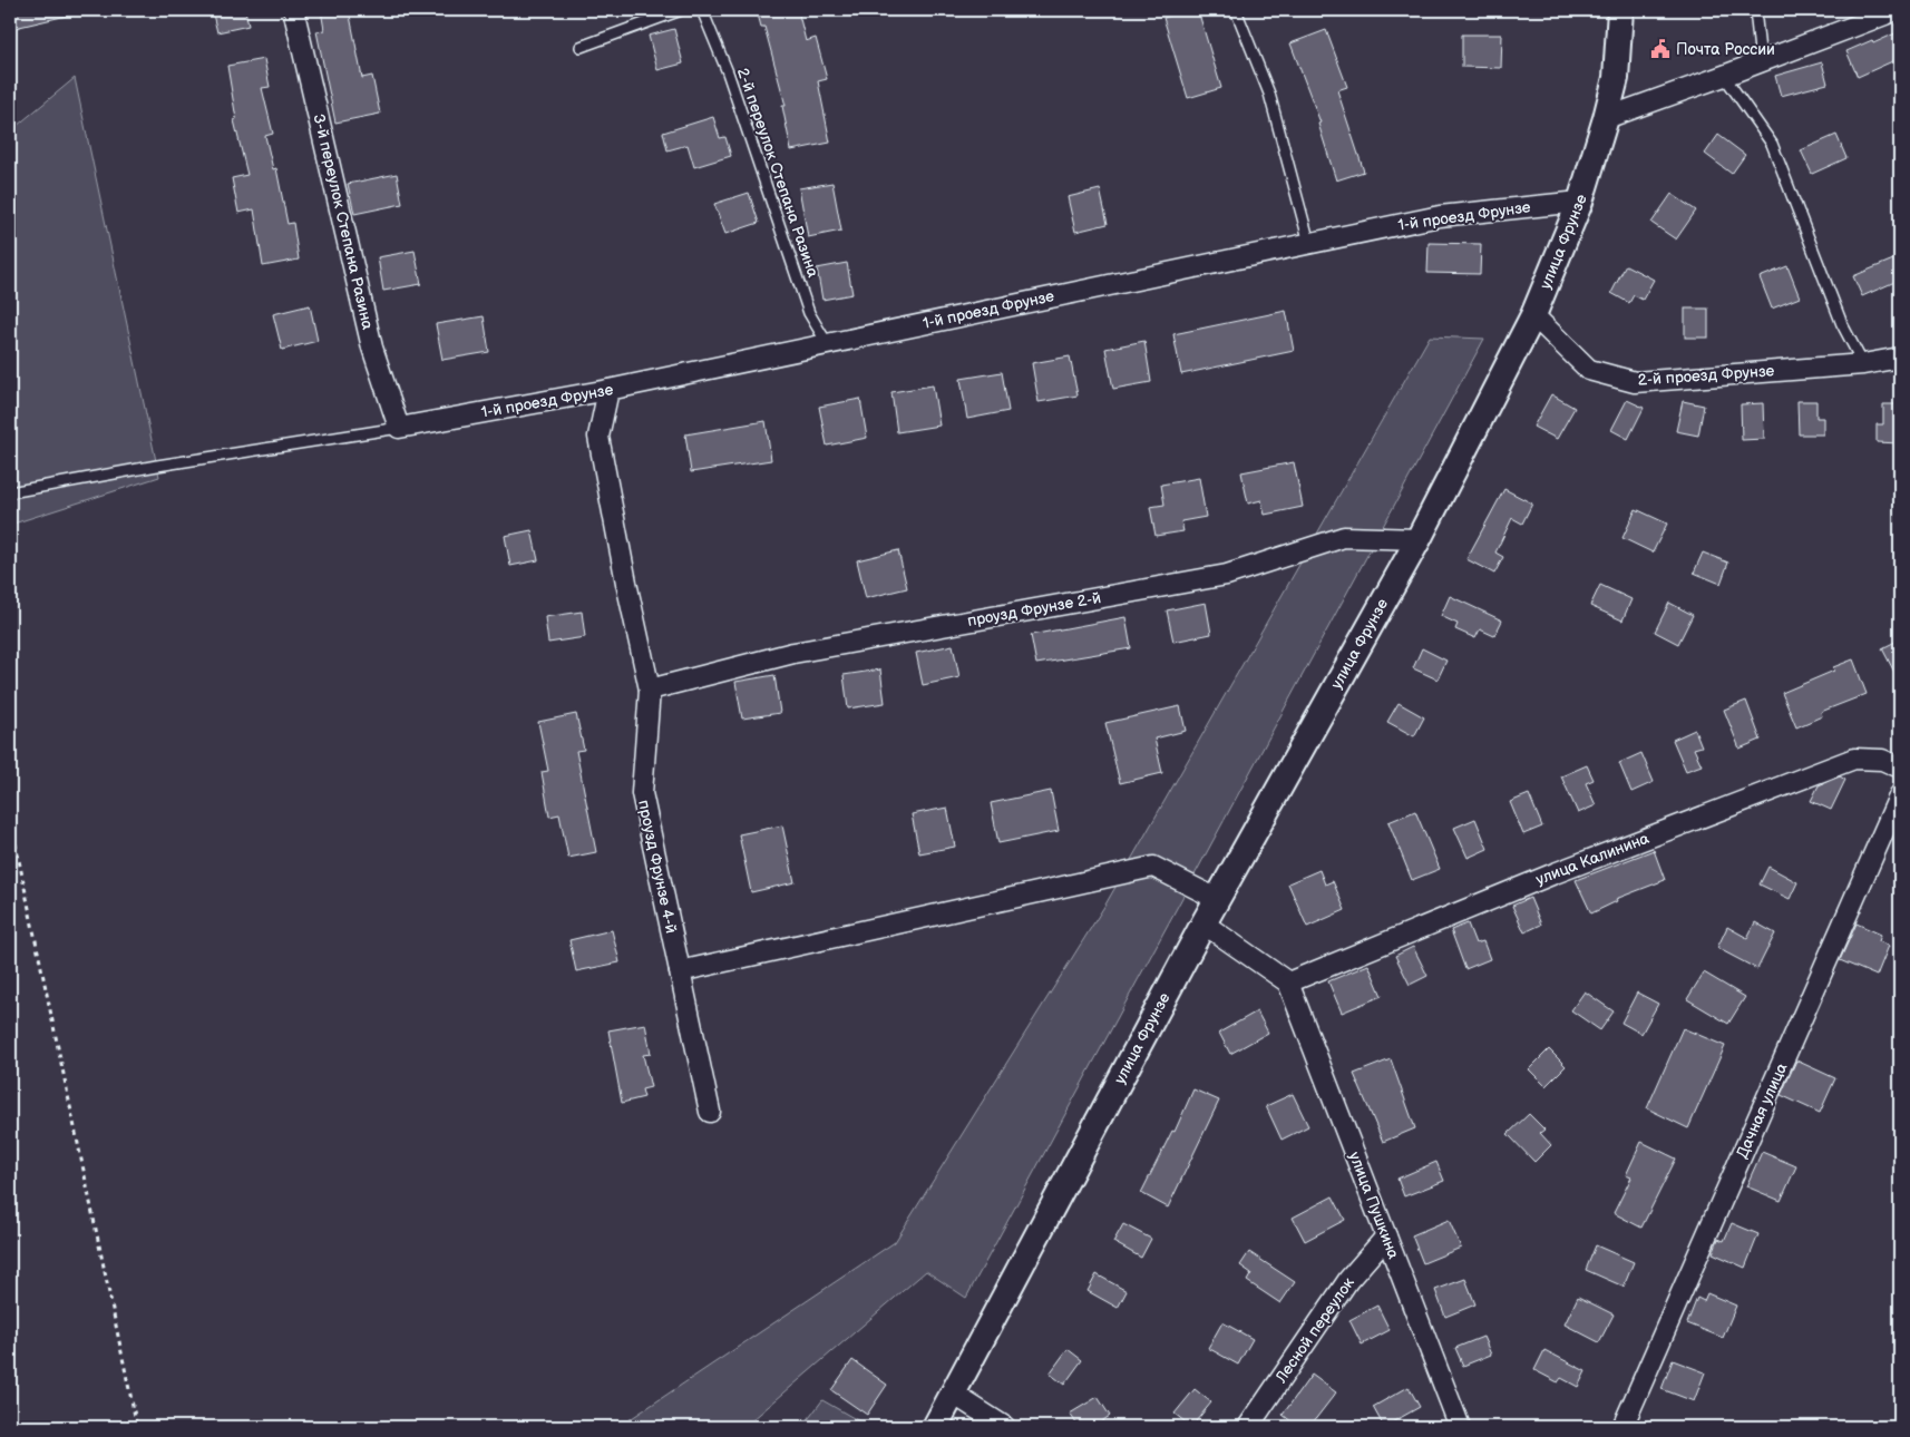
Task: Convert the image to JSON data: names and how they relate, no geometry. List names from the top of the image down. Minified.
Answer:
{"streets":{"street":["1-й проезд Фрунзе","3-й переулок Степана Разина","улица Фрунзе","2-й проезд Фрунзе","проузд Фрунзе 2-й","улица Калинина","проузд Фрунзе 4-й","Дачная улица","улица Пушкина","Лесной переулок"],"lane":["2-й переулок Степана Разина"]},"crossings":[["2-й переулок Степана Разина","1-й проезд Фрунзе"],["1-й проезд Фрунзе","3-й переулок Степана Разина"],["1-й проезд Фрунзе","улица Фрунзе"],["1-й проезд Фрунзе","проузд Фрунзе 4-й"],["улица Фрунзе","2-й проезд Фрунзе"],["улица Фрунзе","проузд Фрунзе 2-й"],["проузд Фрунзе 2-й","проузд Фрунзе 4-й"],["улица Калинина","улица Пушкина"],["улица Пушкина","Лесной переулок"]],"places":{"public building":["Почта России"]}}
